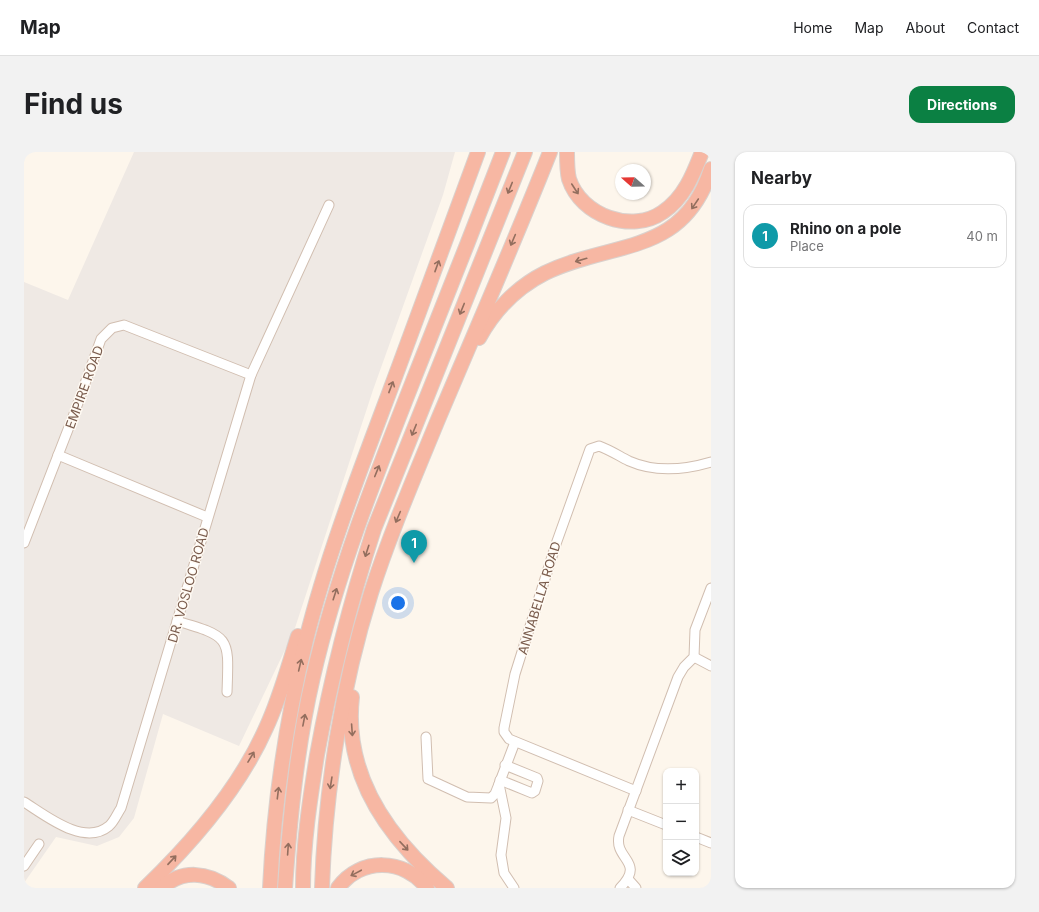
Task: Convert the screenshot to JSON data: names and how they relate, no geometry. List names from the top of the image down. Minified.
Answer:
{"streets":{"street":["EMPIRE ROAD","DR. VOSLOO ROAD","ANNABELLA ROAD"]},"crossings":[["EMPIRE ROAD","DR. VOSLOO ROAD"]],"north":"left","page":{"header":"Map","nav":["Home","Map","About","Contact"],"buttons":"Directions","title":"Find us","heading":"Nearby","list":[{"mark":"1","name":"Rhino on a pole","note":"Place","value":"40 m"}],"pins":"1","map_buttons":["+","−"]}}
